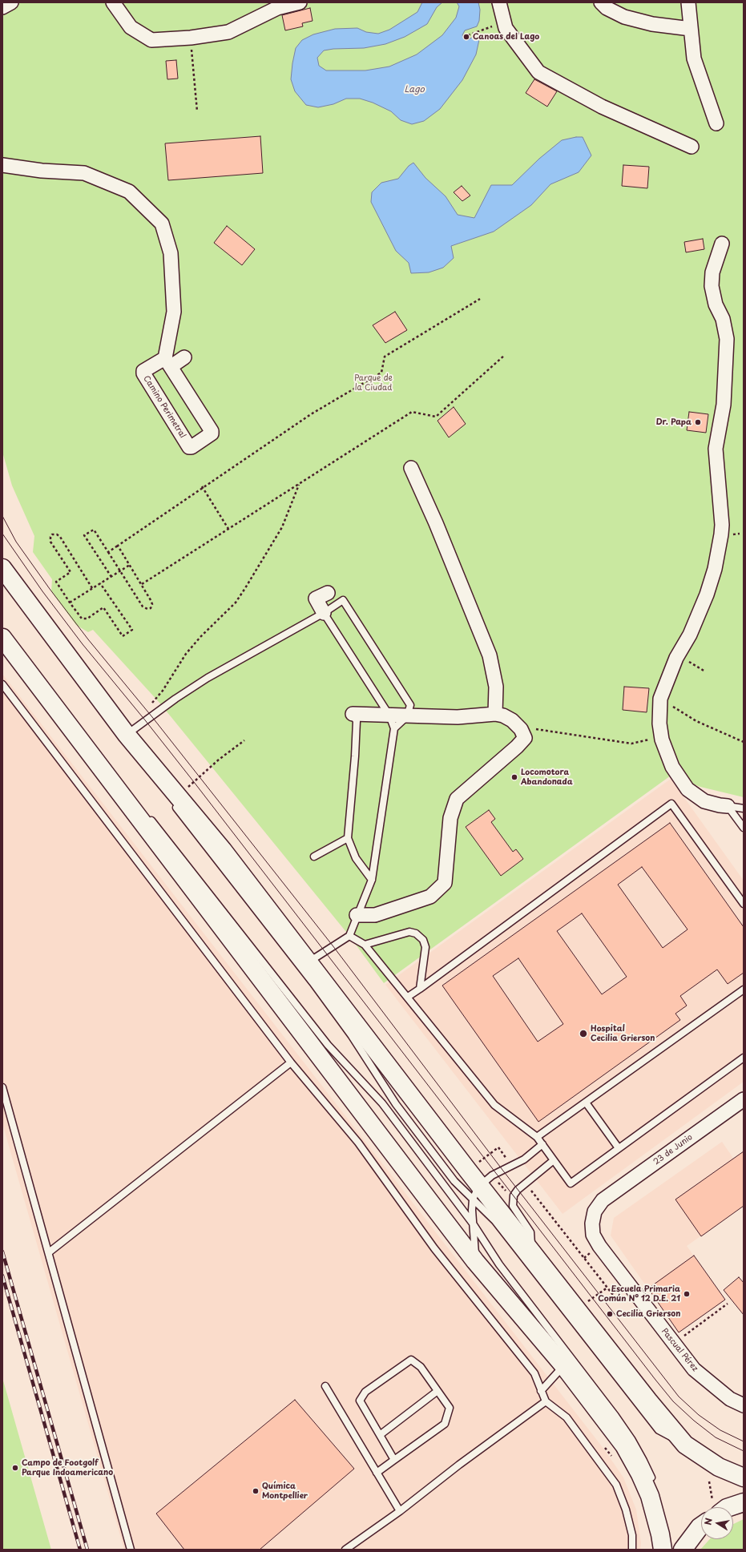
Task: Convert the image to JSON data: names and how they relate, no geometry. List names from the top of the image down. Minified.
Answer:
{"streets":{"street":["Camino Perimetral","23 de Junio","Pascual Pérez"]},"crossings":[["23 de Junio","Pascual Pérez"]],"water":["Lago"],"parks":["Parque de la Ciudad"],"places":["Canoas del Lago","Dr. Papa","Locomotora Abandonada","Hospital Cecilia Grierson","Escuela Primaria Común N° 12 D.E. 21","Cecilia Grierson","Campo de Footgolf Parque Indoamericano","Química Montpellier"],"north":"left"}
